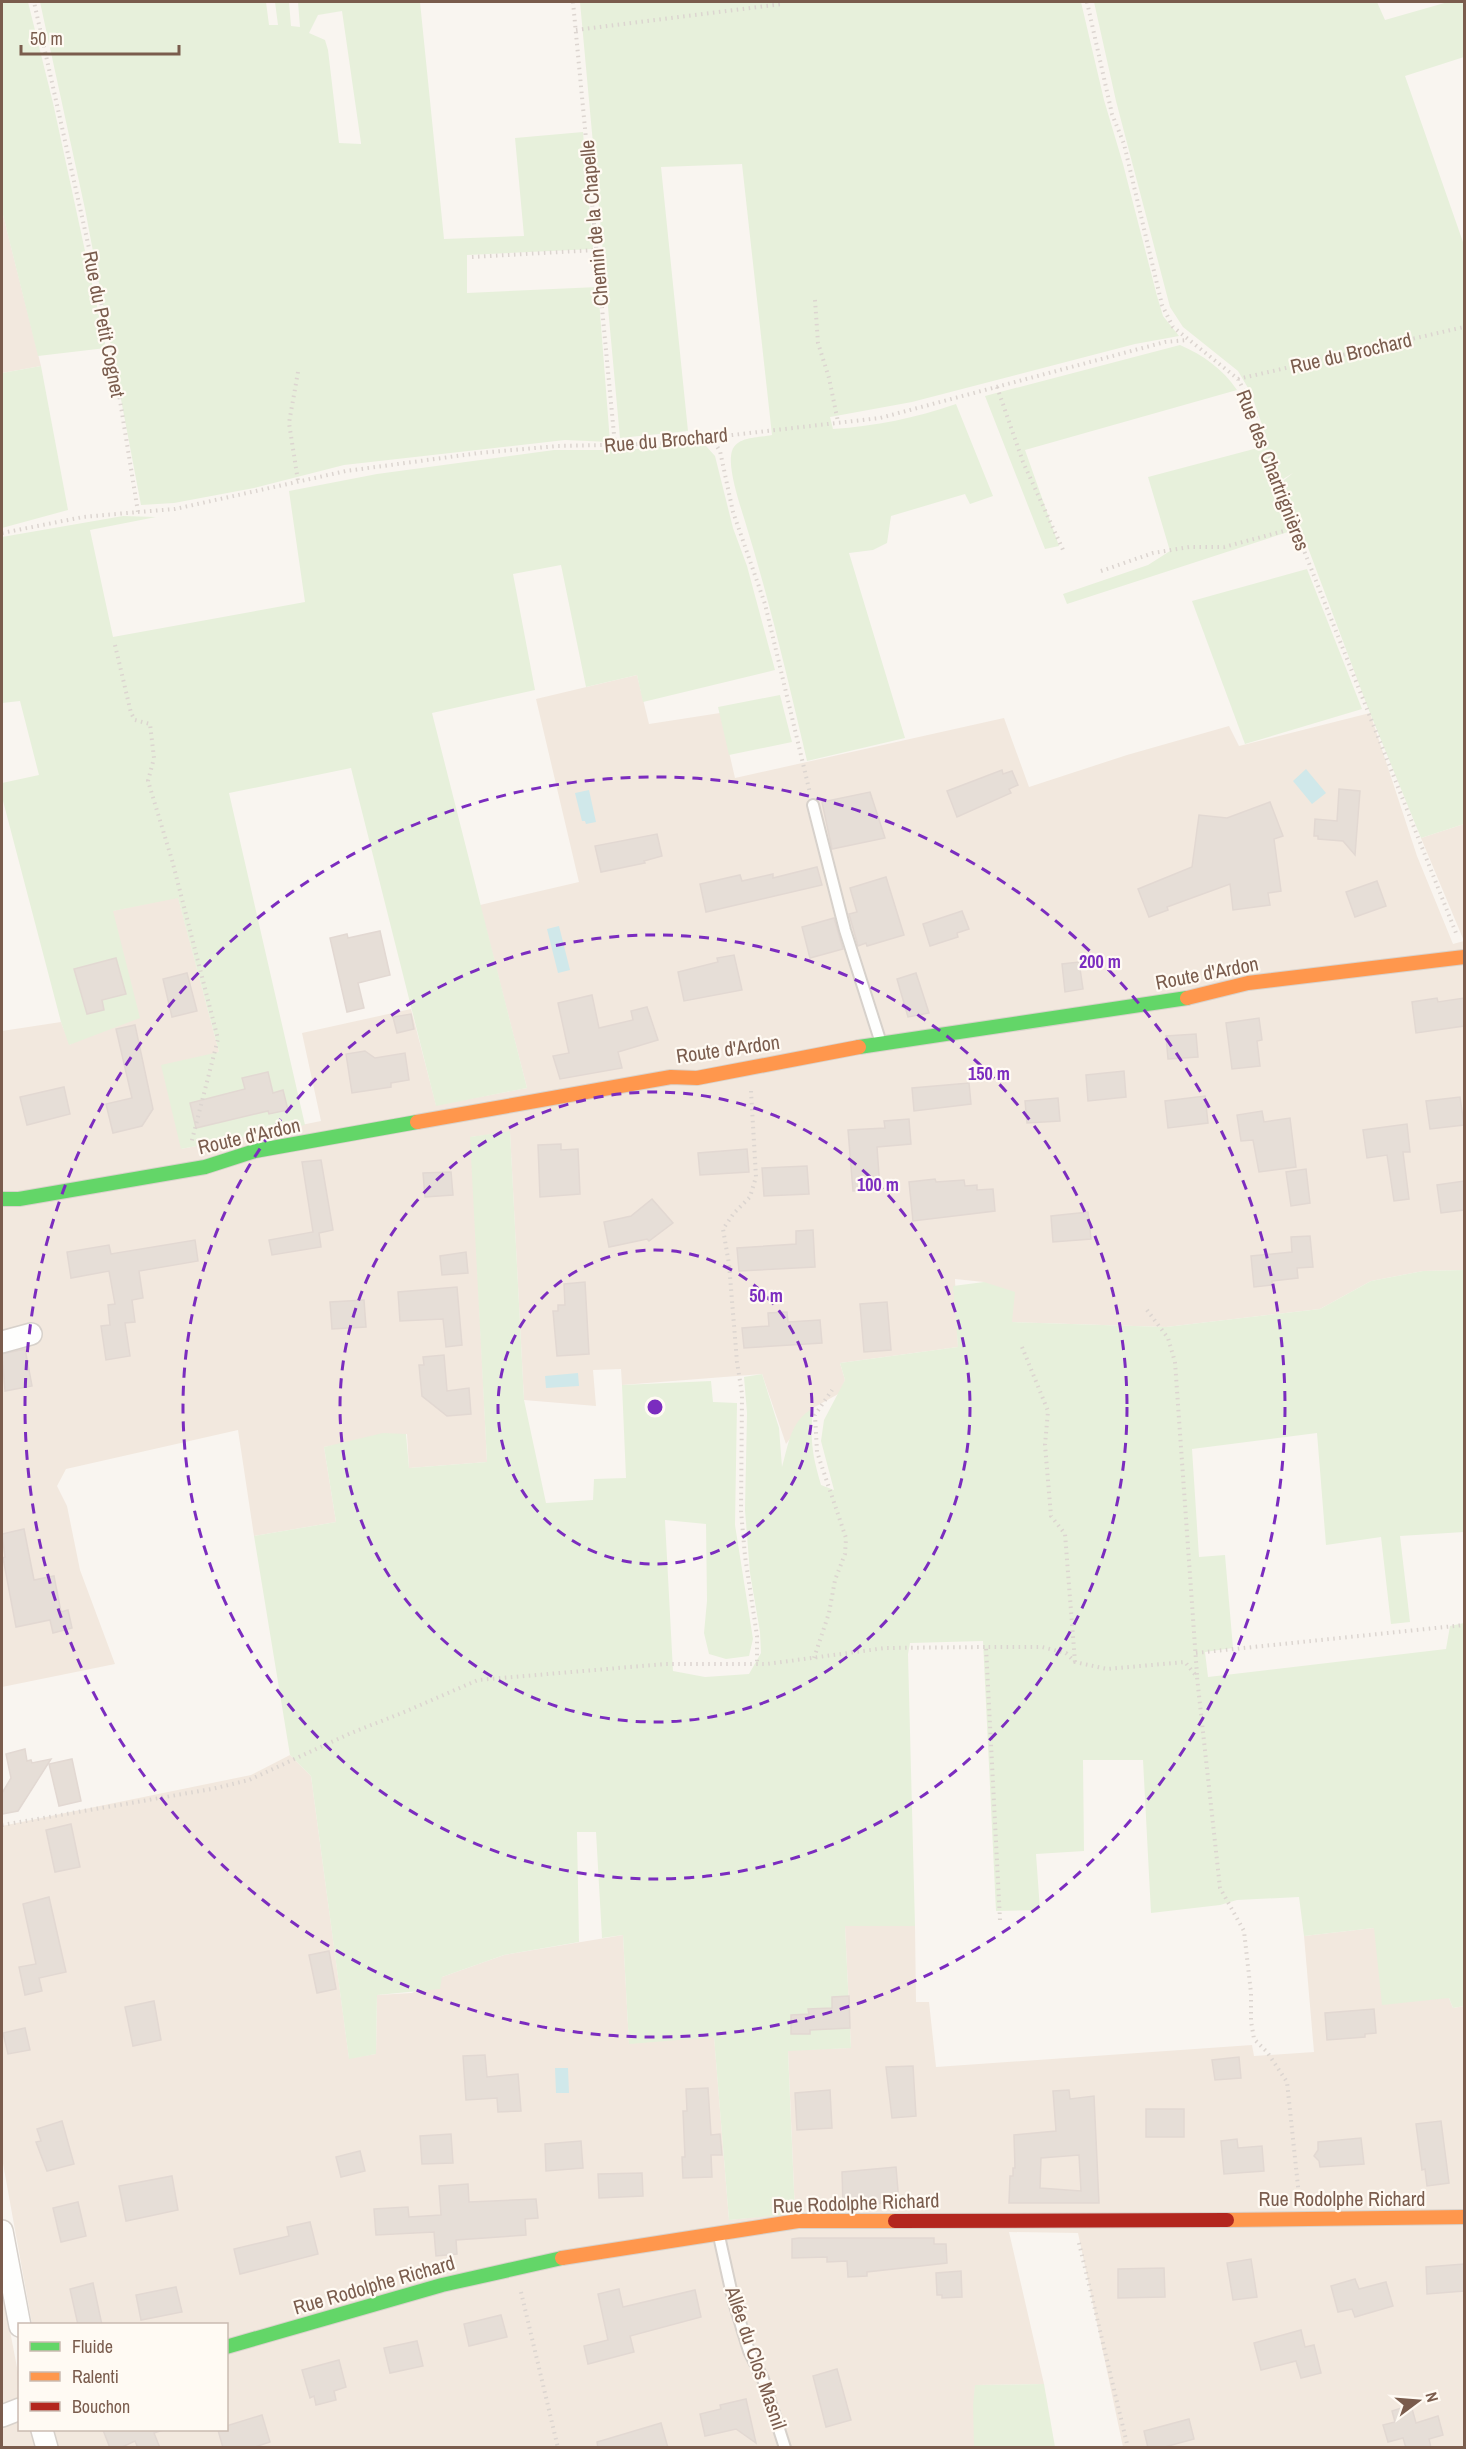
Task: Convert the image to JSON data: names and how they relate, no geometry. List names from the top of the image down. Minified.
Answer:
{"streets":{"street":["Route d'Ardon","Rue Rodolphe Richard"],"lane":["Allée du Clos Masnil"],"path":["Chemin de la Chapelle","Rue du Petit Cognet","Rue du Brochard","Rue des Chartrignières"]},"crossings":[["Chemin de la Chapelle","Rue du Brochard"],["Rue du Petit Cognet","Rue du Brochard"],["Rue du Brochard","Rue des Chartrignières"],["Rue Rodolphe Richard","Allée du Clos Masnil"]],"legend":["Fluide","Ralenti","Bouchon"],"scale_bar":"50 m","north":"right","rings":["200 m","150 m","100 m","50 m"]}
